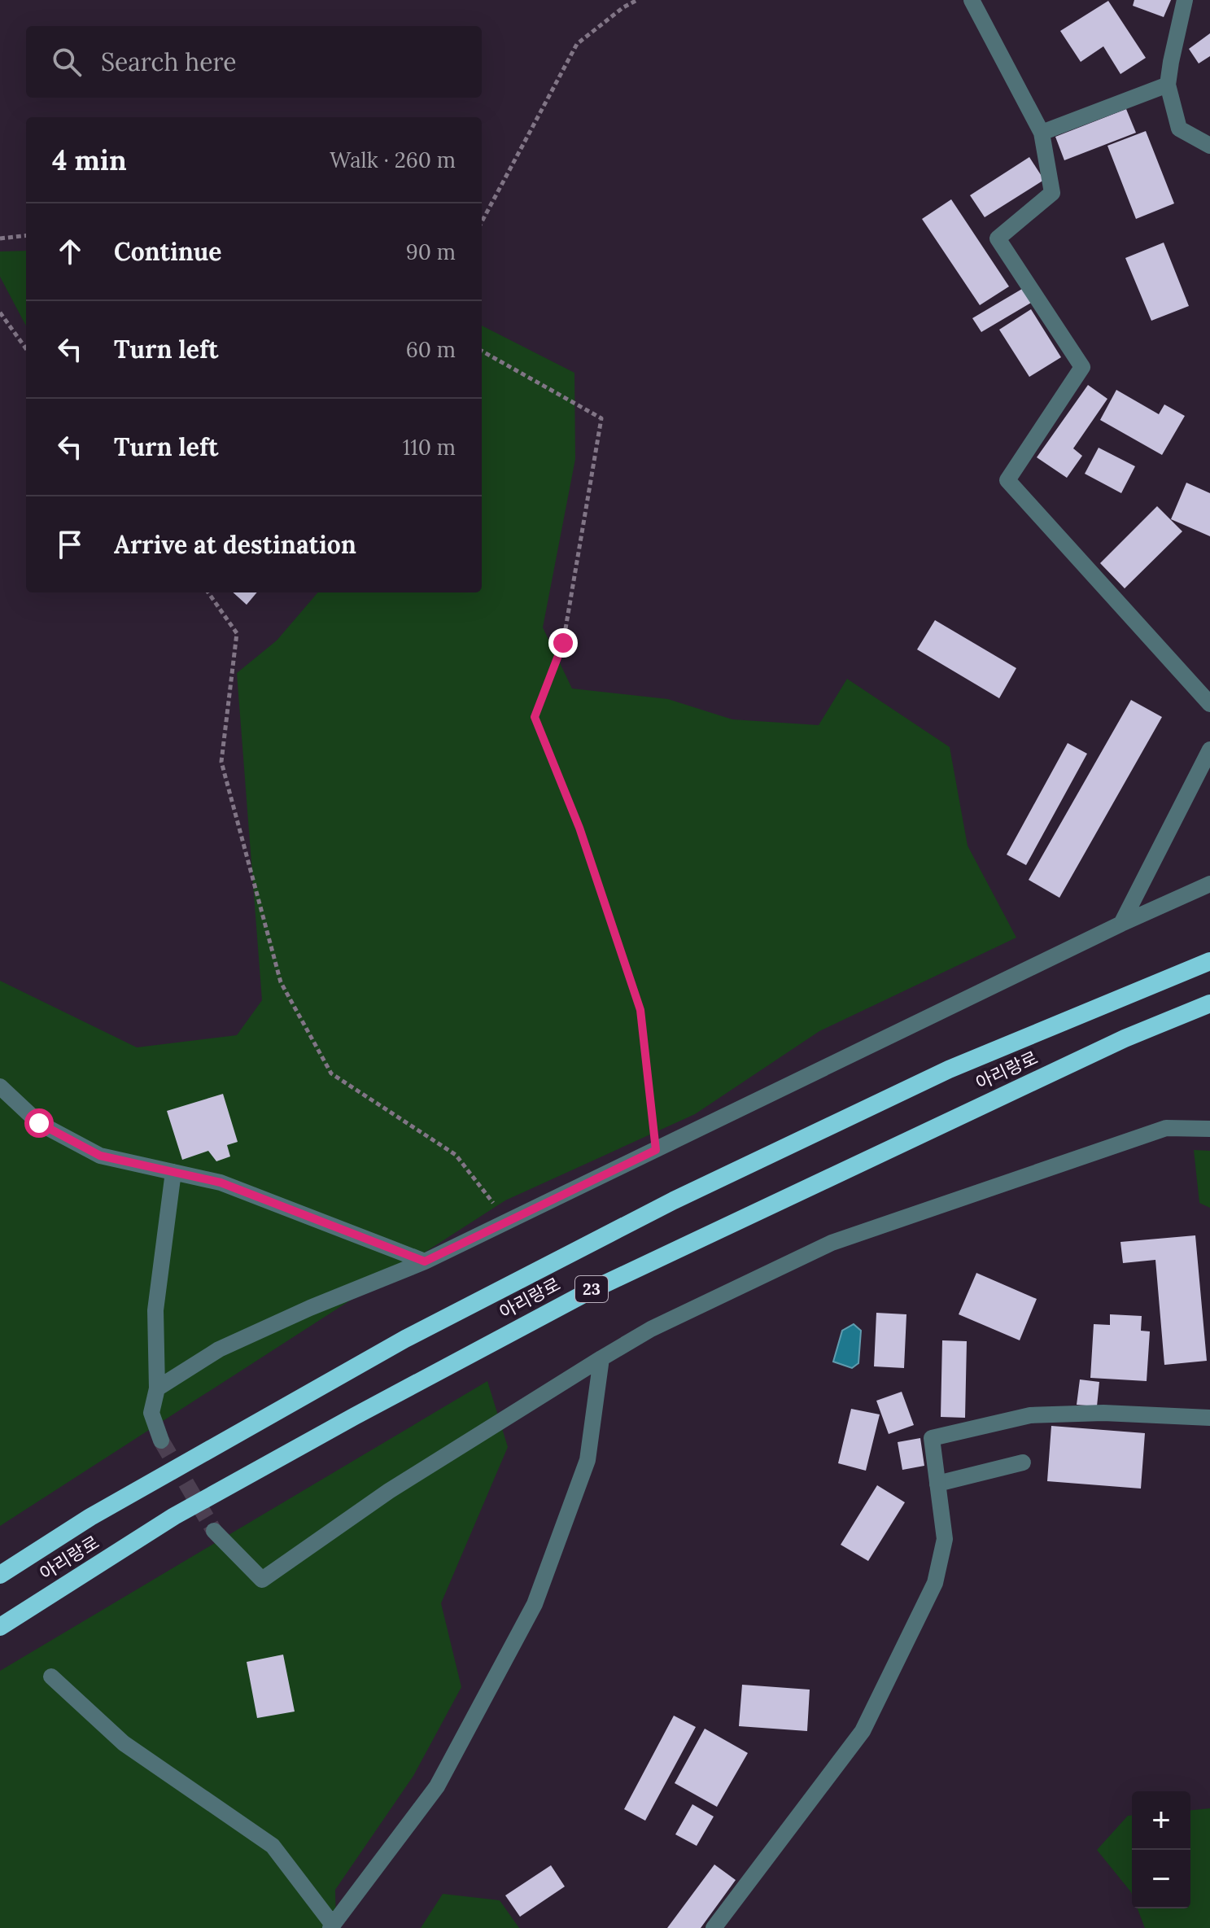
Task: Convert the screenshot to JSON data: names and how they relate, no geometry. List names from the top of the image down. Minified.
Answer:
{"streets":{"highway":["아리랑로","23"]},"page":{"search":"Search here","heading":["4 min","Walk · 260 m"],"list":[["Continue","90 m"],["Turn left","60 m"],["Turn left","110 m"],"Arrive at destination"],"map_buttons":["+","−"]}}
